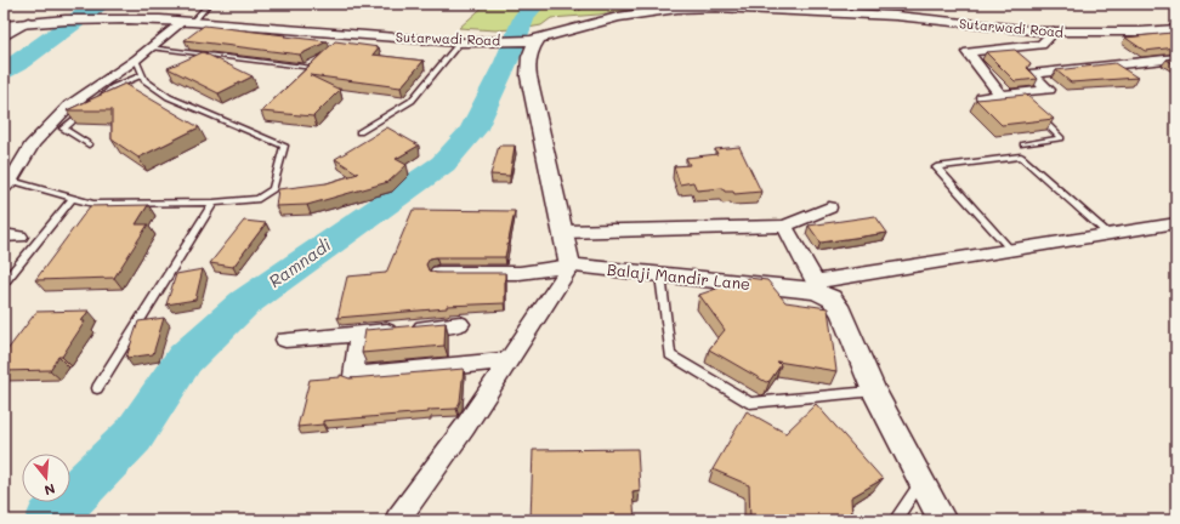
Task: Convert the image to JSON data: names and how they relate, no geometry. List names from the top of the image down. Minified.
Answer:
{"streets":{"street":["Sutarwadi Road","Balaji Mandir Lane"]},"water":["Ramnadi"],"north":"bottom"}
